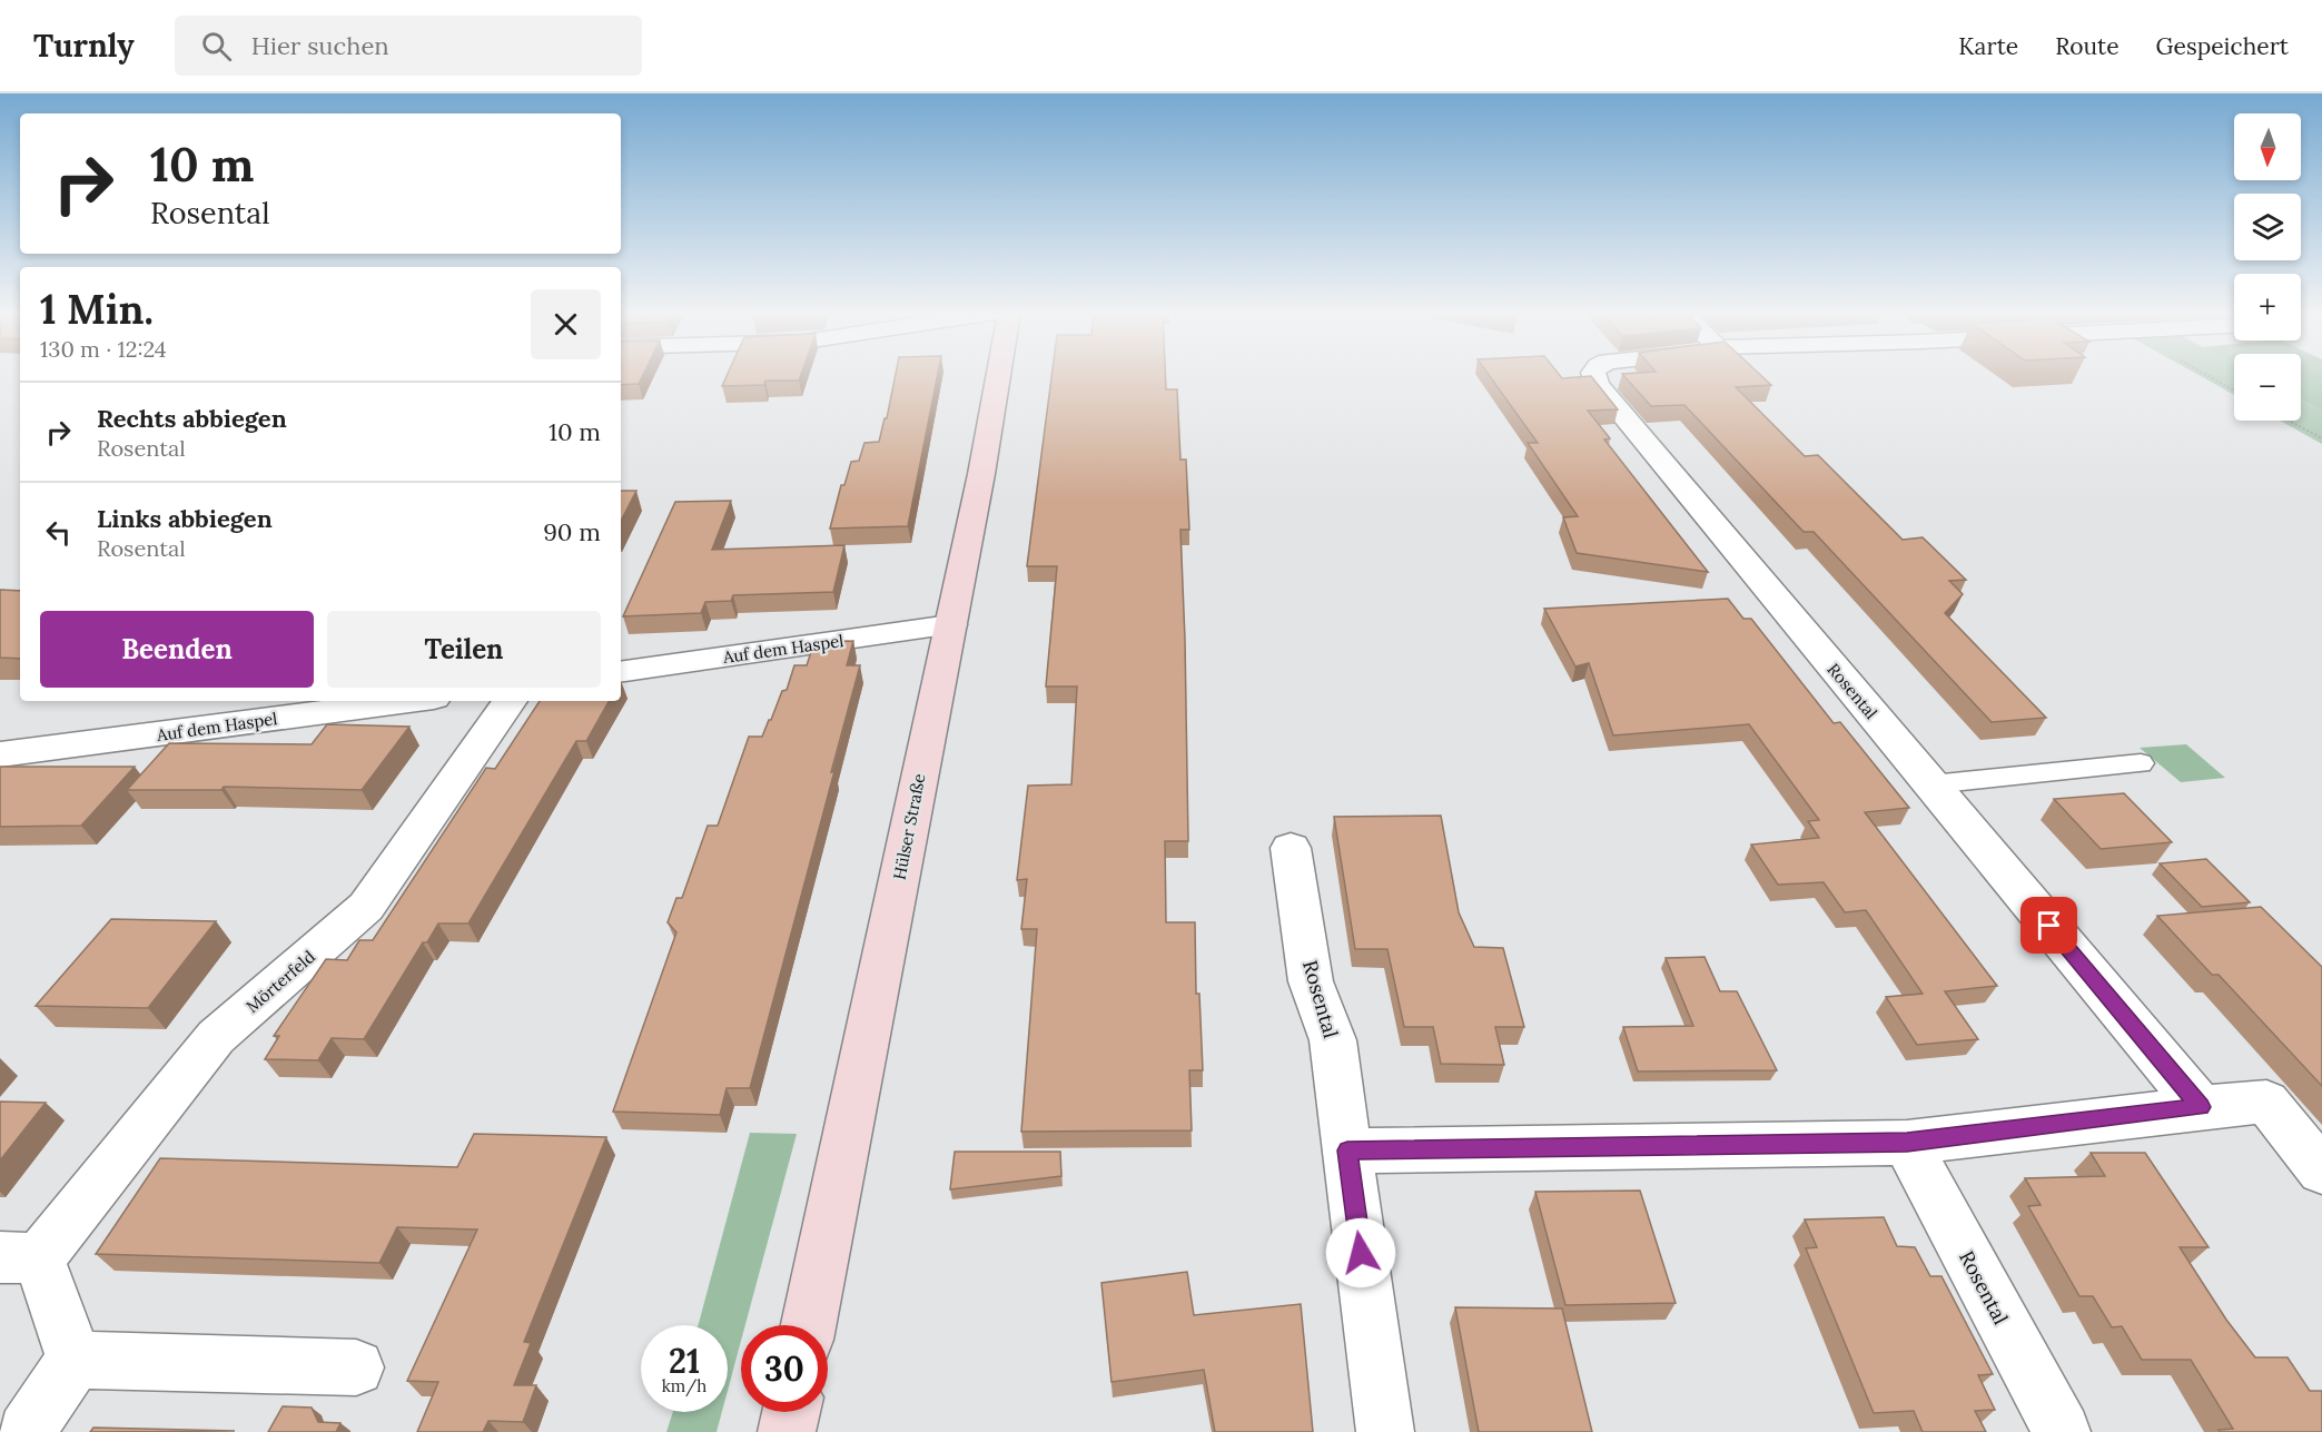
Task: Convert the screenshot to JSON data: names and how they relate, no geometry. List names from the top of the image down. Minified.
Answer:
{"streets":{"main road":["Hülser Straße"],"street":["Auf dem Haspel","Rosental","Mörterfeld"]},"crossings":[["Auf dem Haspel","Hülser Straße"]],"north":"bottom","page":{"header":"Turnly","search":"Hier suchen","nav":["Karte","Route","Gespeichert"],"map_buttons":["+","−"],"turn":["10 m","Rosental"],"heading":["1 Min.","130 m · 12:24"],"list":[{"name":"Rechts abbiegen","note":"Rosental","value":"10 m"},{"name":"Links abbiegen","note":"Rosental","value":"90 m"}],"buttons":["Beenden","Teilen"],"speed":"21 km/h","limit":"30"}}
